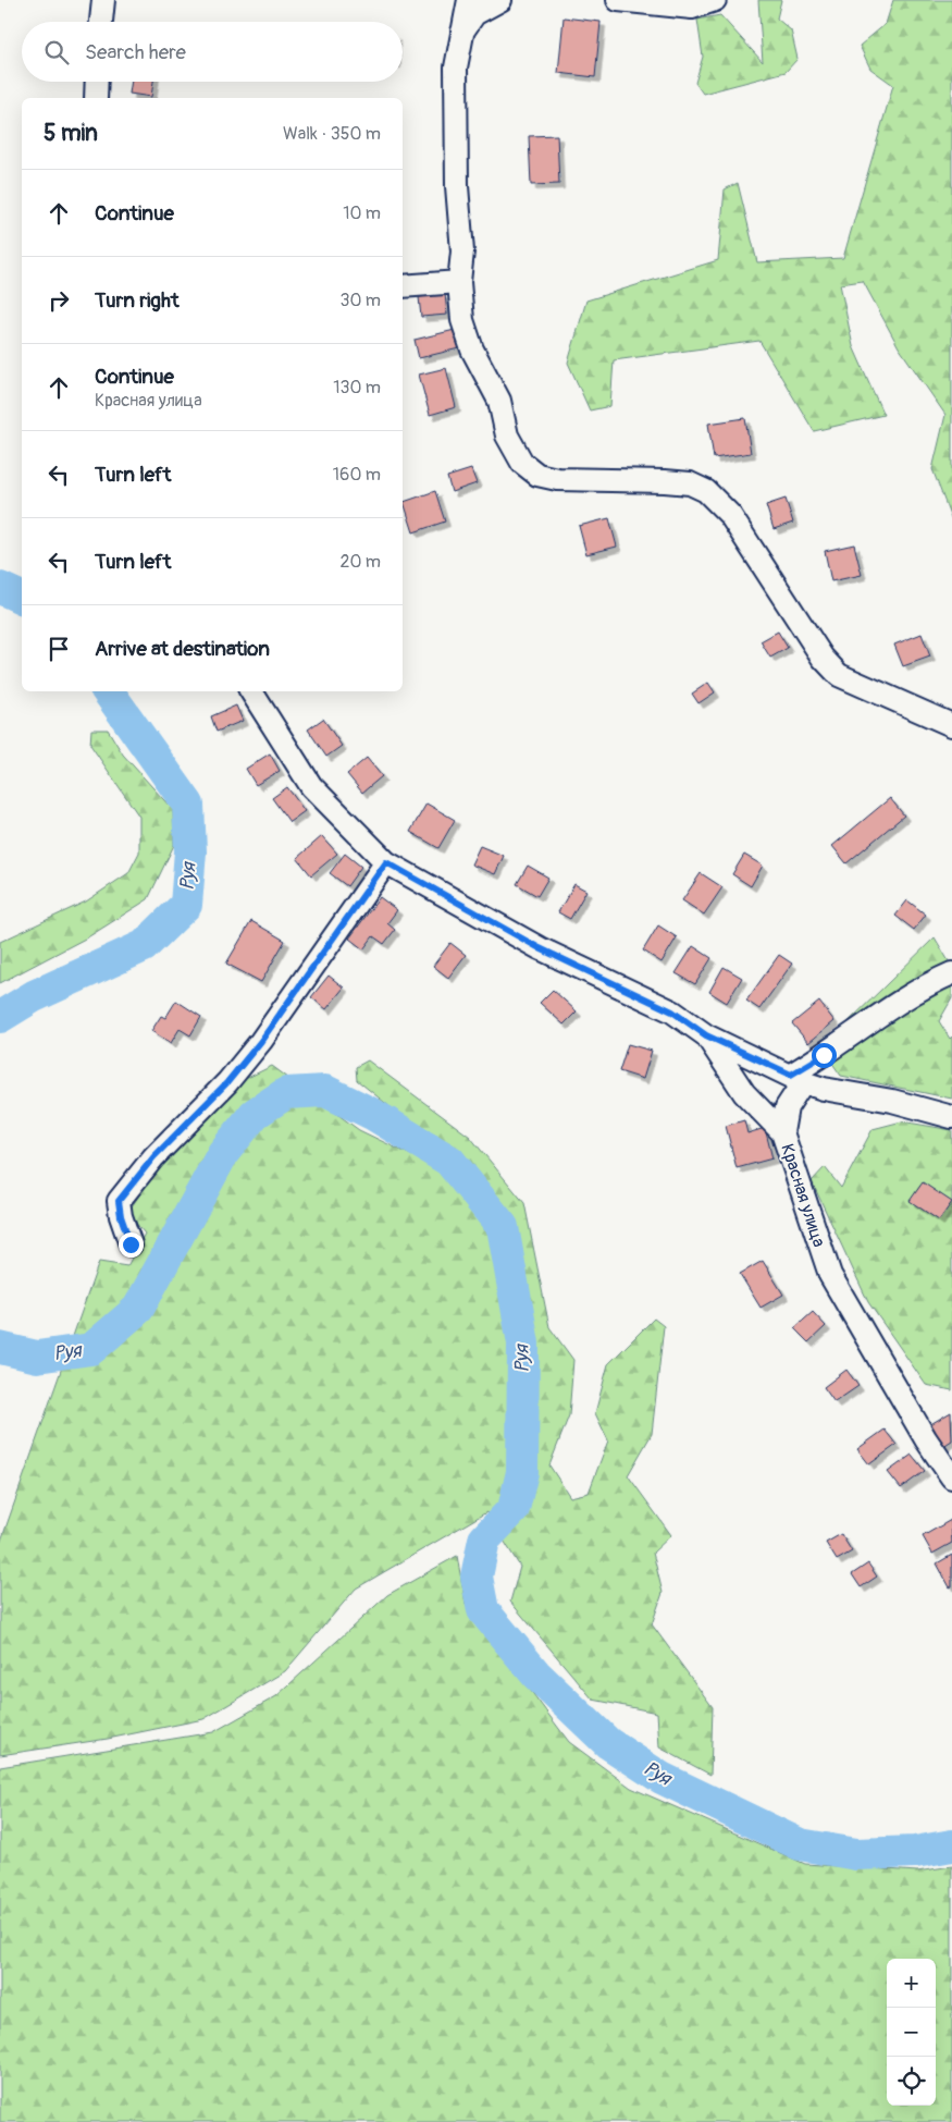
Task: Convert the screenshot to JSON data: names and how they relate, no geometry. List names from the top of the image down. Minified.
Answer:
{"streets":{"street":["Красная улица"]},"water":["Руя"],"page":{"search":"Search here","heading":["5 min","Walk · 350 m"],"list":[["Continue","10 m"],["Turn right","30 m"],["Continue","Красная улица","130 m"],["Turn left","160 m"],["Turn left","20 m"],"Arrive at destination"],"map_buttons":["+","−"]}}
